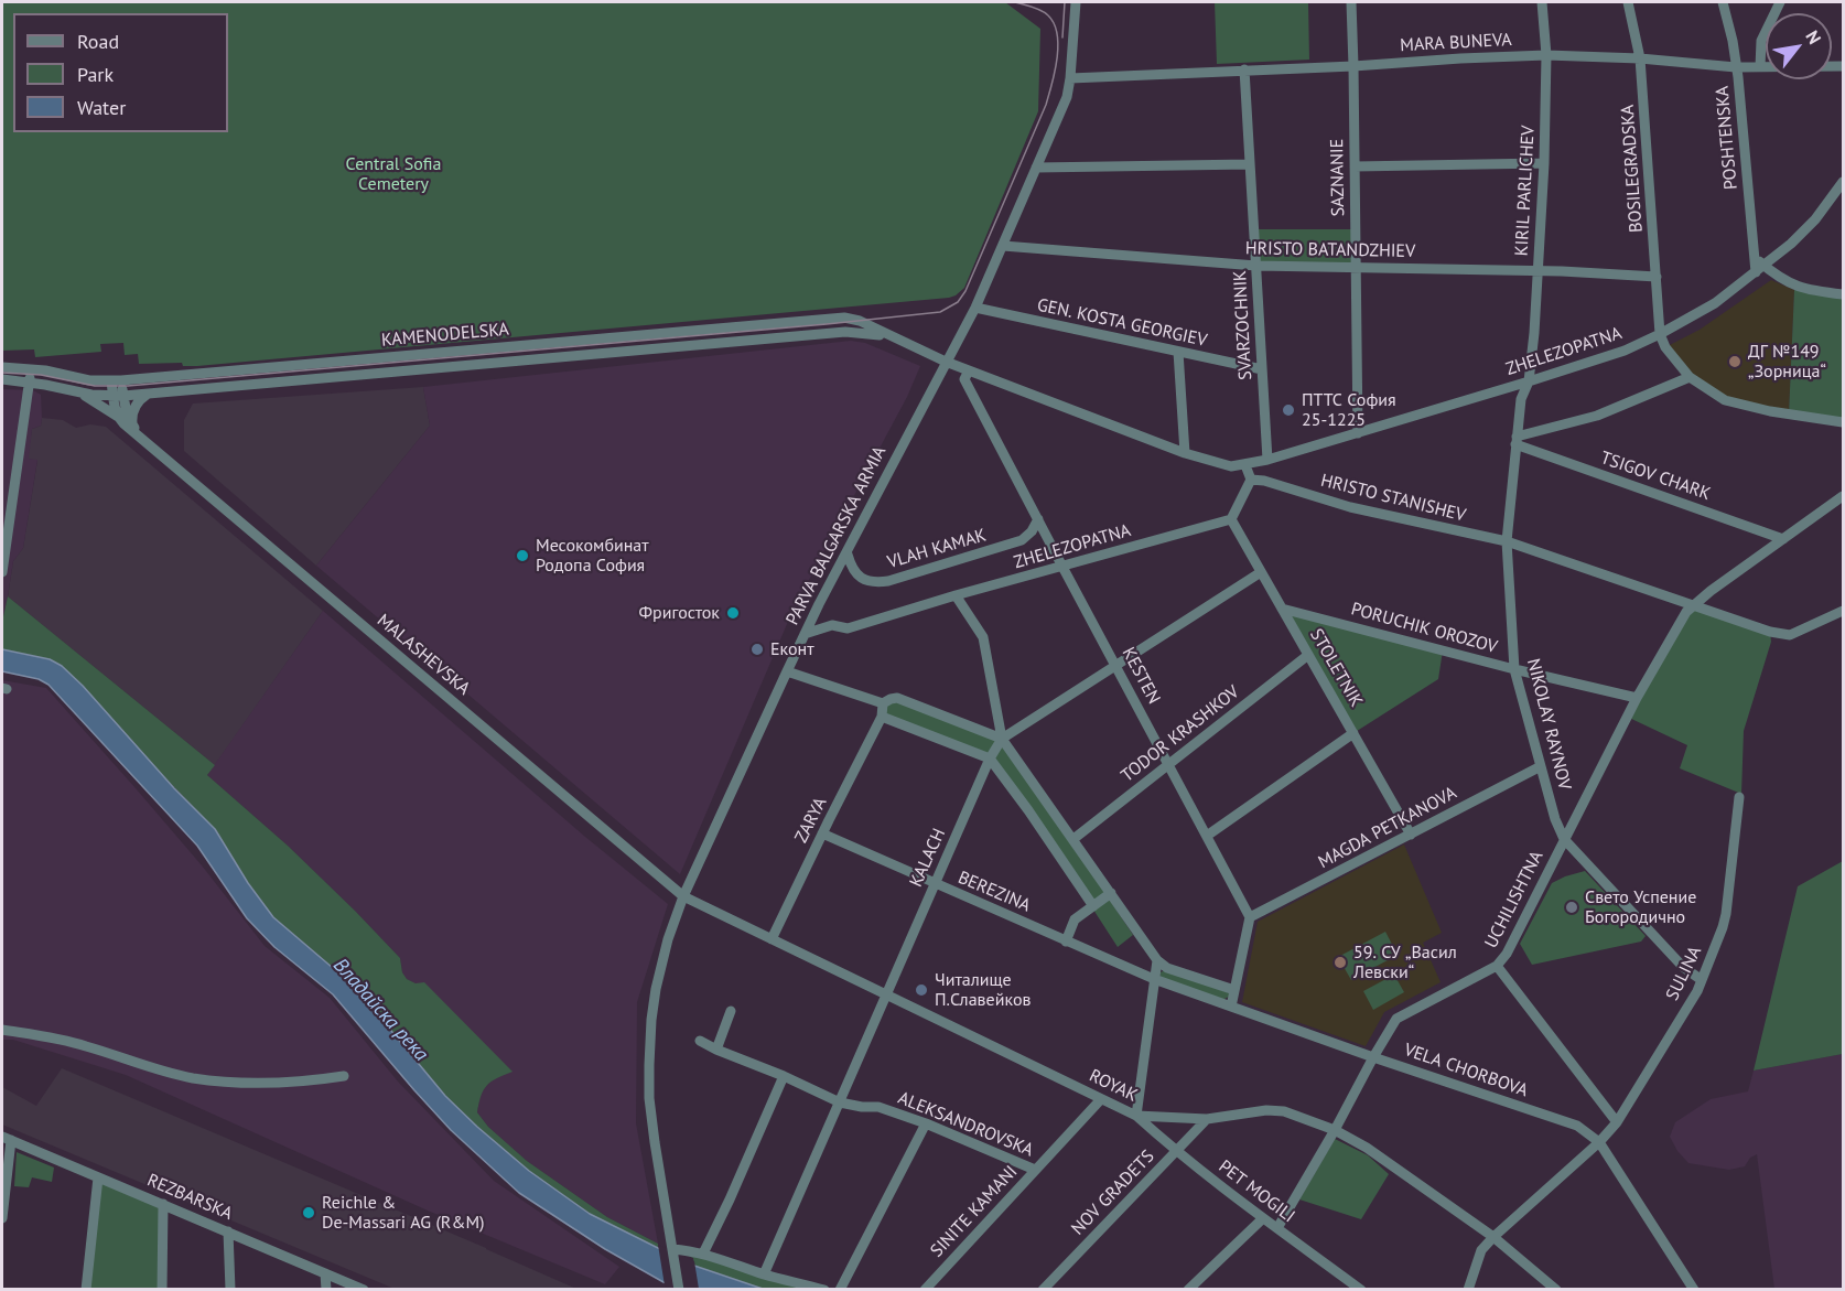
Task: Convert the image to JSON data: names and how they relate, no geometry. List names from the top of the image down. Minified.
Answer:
{"streets":{"street":["MARA BUNEVA","POSHTENSKA","BOSILEGRADSKA","SAZNANIE","KIRIL PARLICHEV","HRISTO BATANDZHIEV","GEN. KOSTA GEORGIEV","SVARZOCHNIK","KAMENODELSKA","ZHELEZOPATNA","TSIGOV CHARK","HRISTO STANISHEV","PARVA BALGARSKA ARMIA","VLAH KAMAK","PORUCHIK OROZOV","MALASHEVSKA","STOLETNIK","KESTEN","NIKOLAY RAYNOV","TODOR KRASHKOV","ZARYA","MAGDA PETKANOVA","KALACH","BEREZINA","UCHILISHTNA","SULINA","VELA CHORBOVA","ROYAK","ALEKSANDROVSKA","PET MOGILI","NOV GRADETS","REZBARSKA","SINITE KAMANI"]},"crossings":[["MARA BUNEVA","POSHTENSKA"],["MARA BUNEVA","BOSILEGRADSKA"],["MARA BUNEVA","SAZNANIE"],["MARA BUNEVA","KIRIL PARLICHEV"],["MARA BUNEVA","SVARZOCHNIK"],["MARA BUNEVA","PARVA BALGARSKA ARMIA"],["POSHTENSKA","ZHELEZOPATNA"],["BOSILEGRADSKA","HRISTO BATANDZHIEV"],["BOSILEGRADSKA","ZHELEZOPATNA"],["SAZNANIE","HRISTO BATANDZHIEV"],["SAZNANIE","ZHELEZOPATNA"],["KIRIL PARLICHEV","HRISTO BATANDZHIEV"],["KIRIL PARLICHEV","ZHELEZOPATNA"],["KIRIL PARLICHEV","NIKOLAY RAYNOV"],["HRISTO BATANDZHIEV","SVARZOCHNIK"],["HRISTO BATANDZHIEV","PARVA BALGARSKA ARMIA"],["GEN. KOSTA GEORGIEV","SVARZOCHNIK"],["GEN. KOSTA GEORGIEV","PARVA BALGARSKA ARMIA"],["SVARZOCHNIK","ZHELEZOPATNA"],["KAMENODELSKA","PARVA BALGARSKA ARMIA"],["KAMENODELSKA","MALASHEVSKA"],["ZHELEZOPATNA","STOLETNIK"],["ZHELEZOPATNA","KESTEN"],["ZHELEZOPATNA","NIKOLAY RAYNOV"],["TSIGOV CHARK","NIKOLAY RAYNOV"],["HRISTO STANISHEV","NIKOLAY RAYNOV"],["HRISTO STANISHEV","UCHILISHTNA"],["PARVA BALGARSKA ARMIA","VLAH KAMAK"],["PARVA BALGARSKA ARMIA","MALASHEVSKA"],["PARVA BALGARSKA ARMIA","ROYAK"],["VLAH KAMAK","KESTEN"],["PORUCHIK OROZOV","STOLETNIK"],["PORUCHIK OROZOV","NIKOLAY RAYNOV"],["PORUCHIK OROZOV","UCHILISHTNA"],["MALASHEVSKA","ROYAK"],["STOLETNIK","TODOR KRASHKOV"],["STOLETNIK","MAGDA PETKANOVA"],["STOLETNIK","KALACH"],["KESTEN","TODOR KRASHKOV"],["KESTEN","MAGDA PETKANOVA"],["KESTEN","KALACH"],["NIKOLAY RAYNOV","MAGDA PETKANOVA"],["NIKOLAY RAYNOV","UCHILISHTNA"],["NIKOLAY RAYNOV","SULINA"],["ZARYA","BEREZINA"],["ZARYA","ROYAK"],["KALACH","BEREZINA"],["KALACH","ROYAK"],["KALACH","ALEKSANDROVSKA"],["BEREZINA","VELA CHORBOVA"],["UCHILISHTNA","VELA CHORBOVA"],["UCHILISHTNA","ROYAK"],["UCHILISHTNA","PET MOGILI"],["SULINA","VELA CHORBOVA"],["SULINA","ROYAK"],["ROYAK","PET MOGILI"],["ROYAK","NOV GRADETS"],["ROYAK","SINITE KAMANI"],["ALEKSANDROVSKA","SINITE KAMANI"],["PET MOGILI","NOV GRADETS"]],"water":["Владайска река"],"parks":["Central Sofia Cemetery"],"places":["ДГ №149 „Зорница“","ПТТС София 25-1225","Месокомбинат Родопа София","Фригосток","Еконт","Свето Успение Богородично","59. СУ „Васил Левски“","Читалище П.Славейков","Reichle & De-Massari AG (R&M)"],"legend":["Road","Park","Water"],"north":"top right"}
